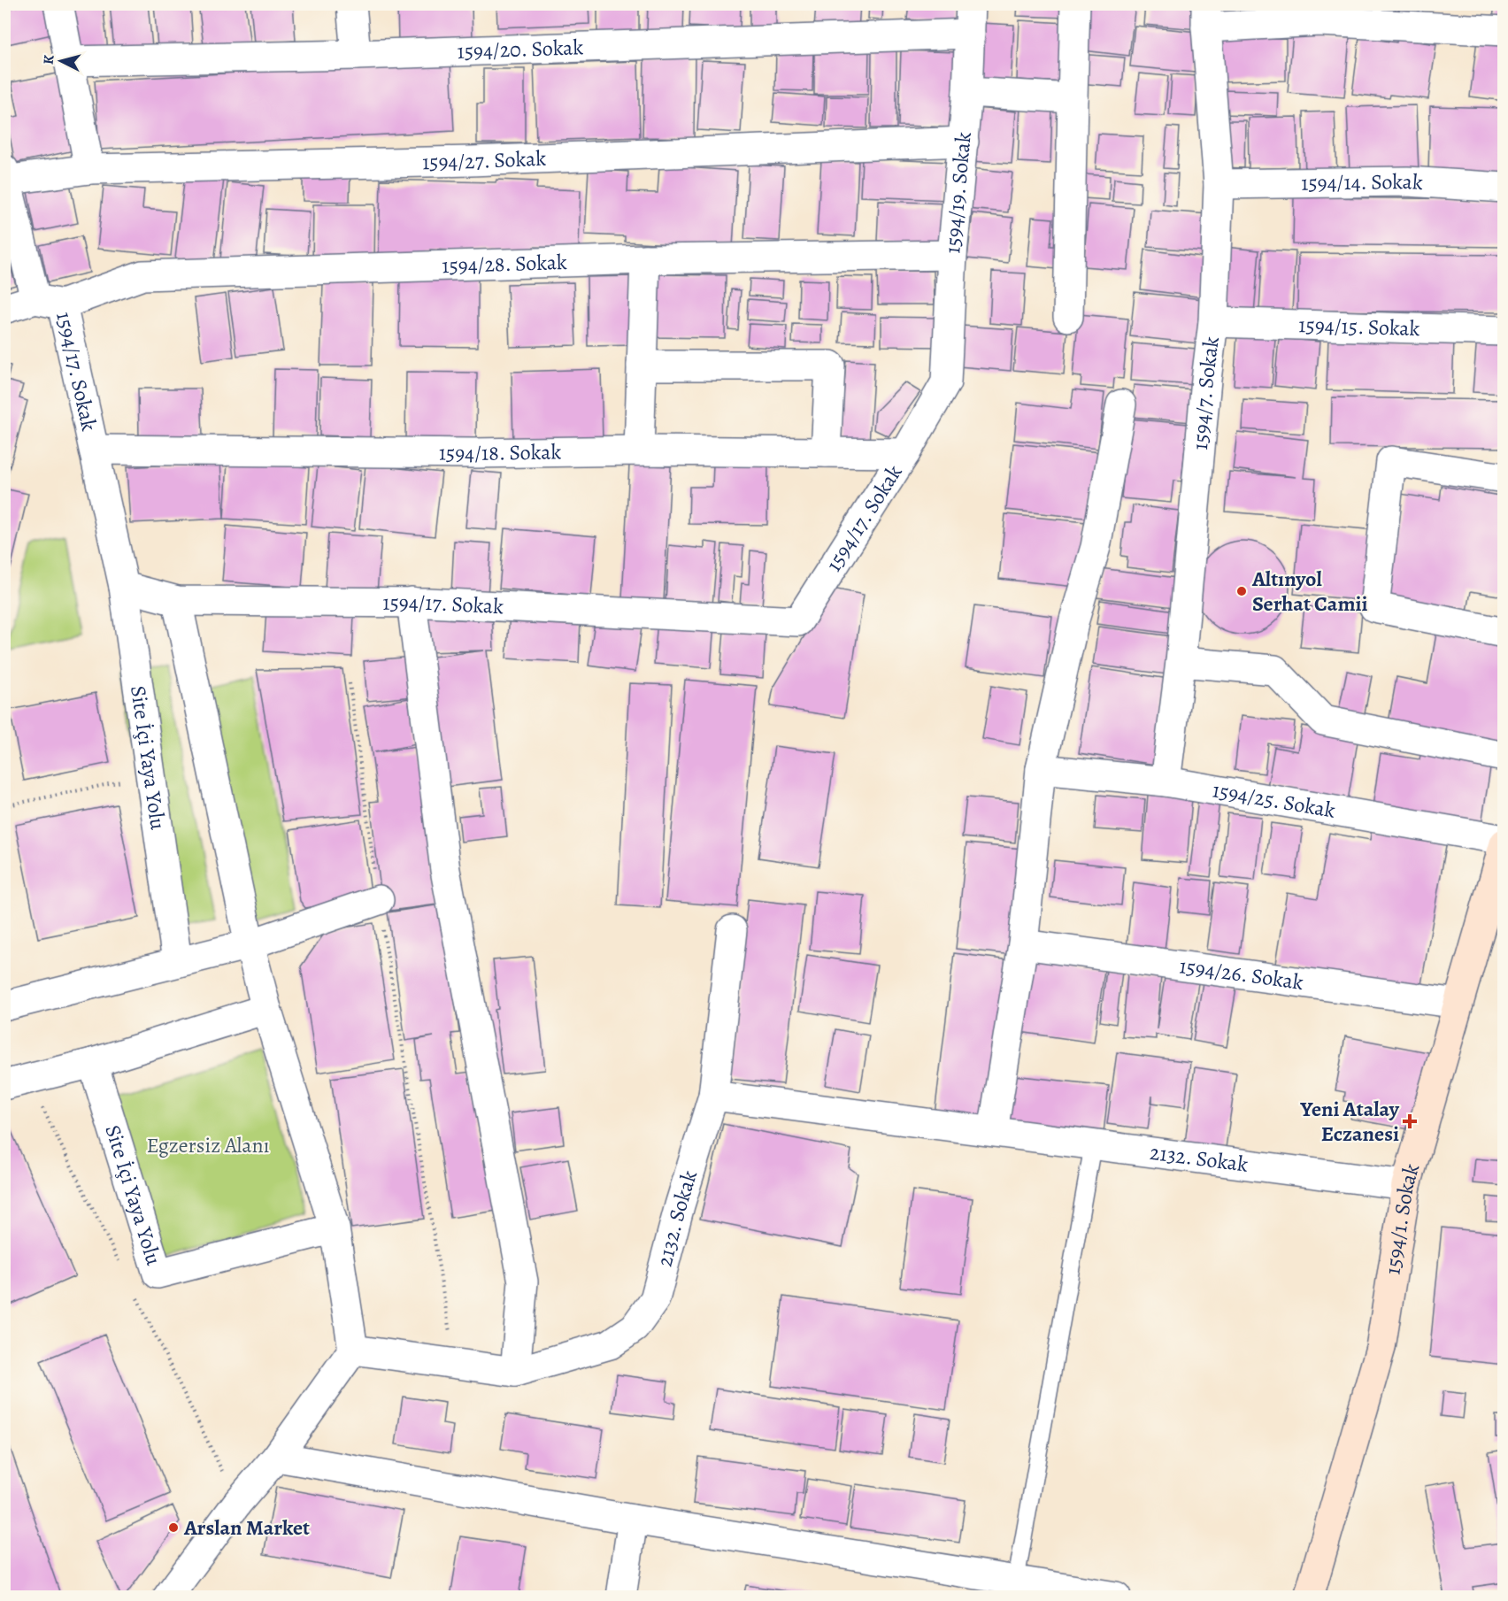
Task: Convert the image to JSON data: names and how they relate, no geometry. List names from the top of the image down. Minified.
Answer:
{"streets":{"street":["1594/20. Sokak","1594/27. Sokak","1594/14. Sokak","1594/19. Sokak","1594/28. Sokak","1594/15. Sokak","1594/17. Sokak","1594/7. Sokak","1594/18. Sokak","Site İçi Yaya Yolu","1594/25. Sokak","1594/26. Sokak","2132. Sokak","1594/1. Sokak"]},"crossings":[["1594/20. Sokak","1594/19. Sokak"],["1594/27. Sokak","1594/19. Sokak"],["1594/27. Sokak","1594/17. Sokak"],["1594/14. Sokak","1594/7. Sokak"],["1594/19. Sokak","1594/28. Sokak"],["1594/19. Sokak","1594/17. Sokak"],["1594/28. Sokak","1594/17. Sokak"],["1594/15. Sokak","1594/7. Sokak"],["1594/17. Sokak","1594/18. Sokak"],["1594/17. Sokak","Site İçi Yaya Yolu"],["1594/7. Sokak","1594/25. Sokak"],["1594/25. Sokak","1594/1. Sokak"],["1594/26. Sokak","1594/1. Sokak"],["2132. Sokak","1594/1. Sokak"]],"parks":["Egzersiz Alanı"],"places":{"other":["Altınyol Serhat Camii","Arslan Market"],"health":["Yeni Atalay Eczanesi"]},"north":"left"}
